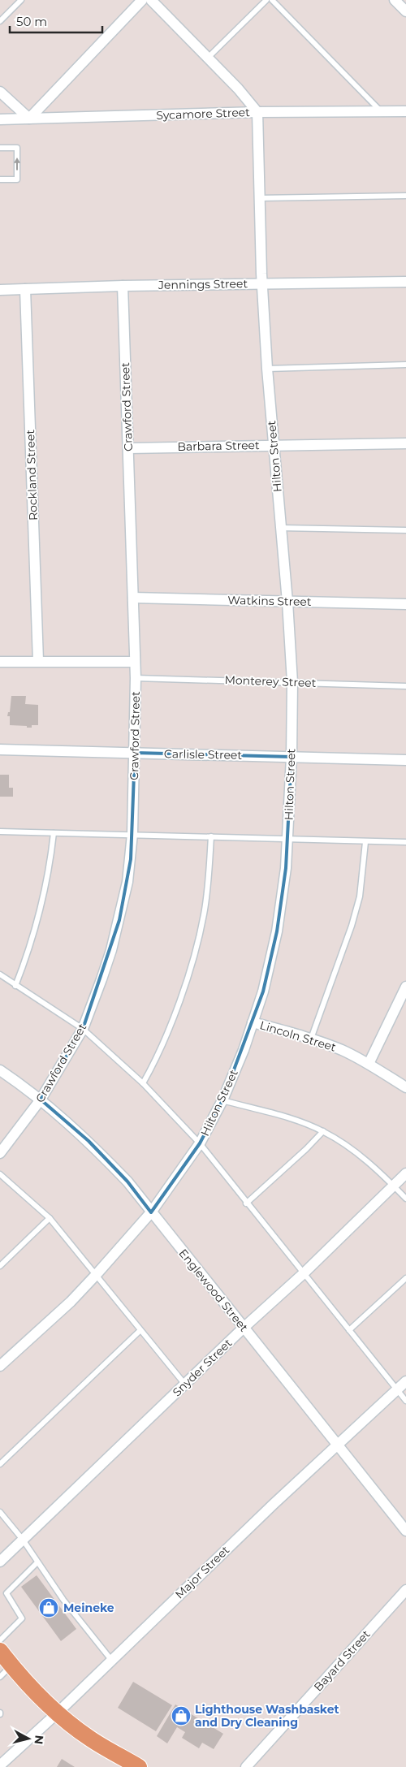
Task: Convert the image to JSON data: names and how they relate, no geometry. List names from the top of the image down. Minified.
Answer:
{"streets":{"street":["Sycamore Street","Jennings Street","Crawford Street","Barbara Street","Hilton Street","Rockland Street","Watkins Street","Carlisle Street","Lincoln Street","Englewood Street","Snyder Street","Major Street","Bayard Street"],"lane":["Monterey Street"]},"crossings":[["Sycamore Street","Hilton Street"],["Jennings Street","Crawford Street"],["Jennings Street","Hilton Street"],["Jennings Street","Rockland Street"],["Crawford Street","Barbara Street"],["Crawford Street","Watkins Street"],["Crawford Street","Monterey Street"],["Crawford Street","Carlisle Street"],["Crawford Street","Englewood Street"],["Barbara Street","Hilton Street"],["Hilton Street","Watkins Street"],["Hilton Street","Monterey Street"],["Hilton Street","Carlisle Street"],["Hilton Street","Lincoln Street"],["Hilton Street","Englewood Street"],["Englewood Street","Snyder Street"],["Englewood Street","Major Street"]],"places":{"shop":["Meineke","Lighthouse Washbasket and Dry Cleaning"]},"scale_bar":"50 m","north":"right"}
